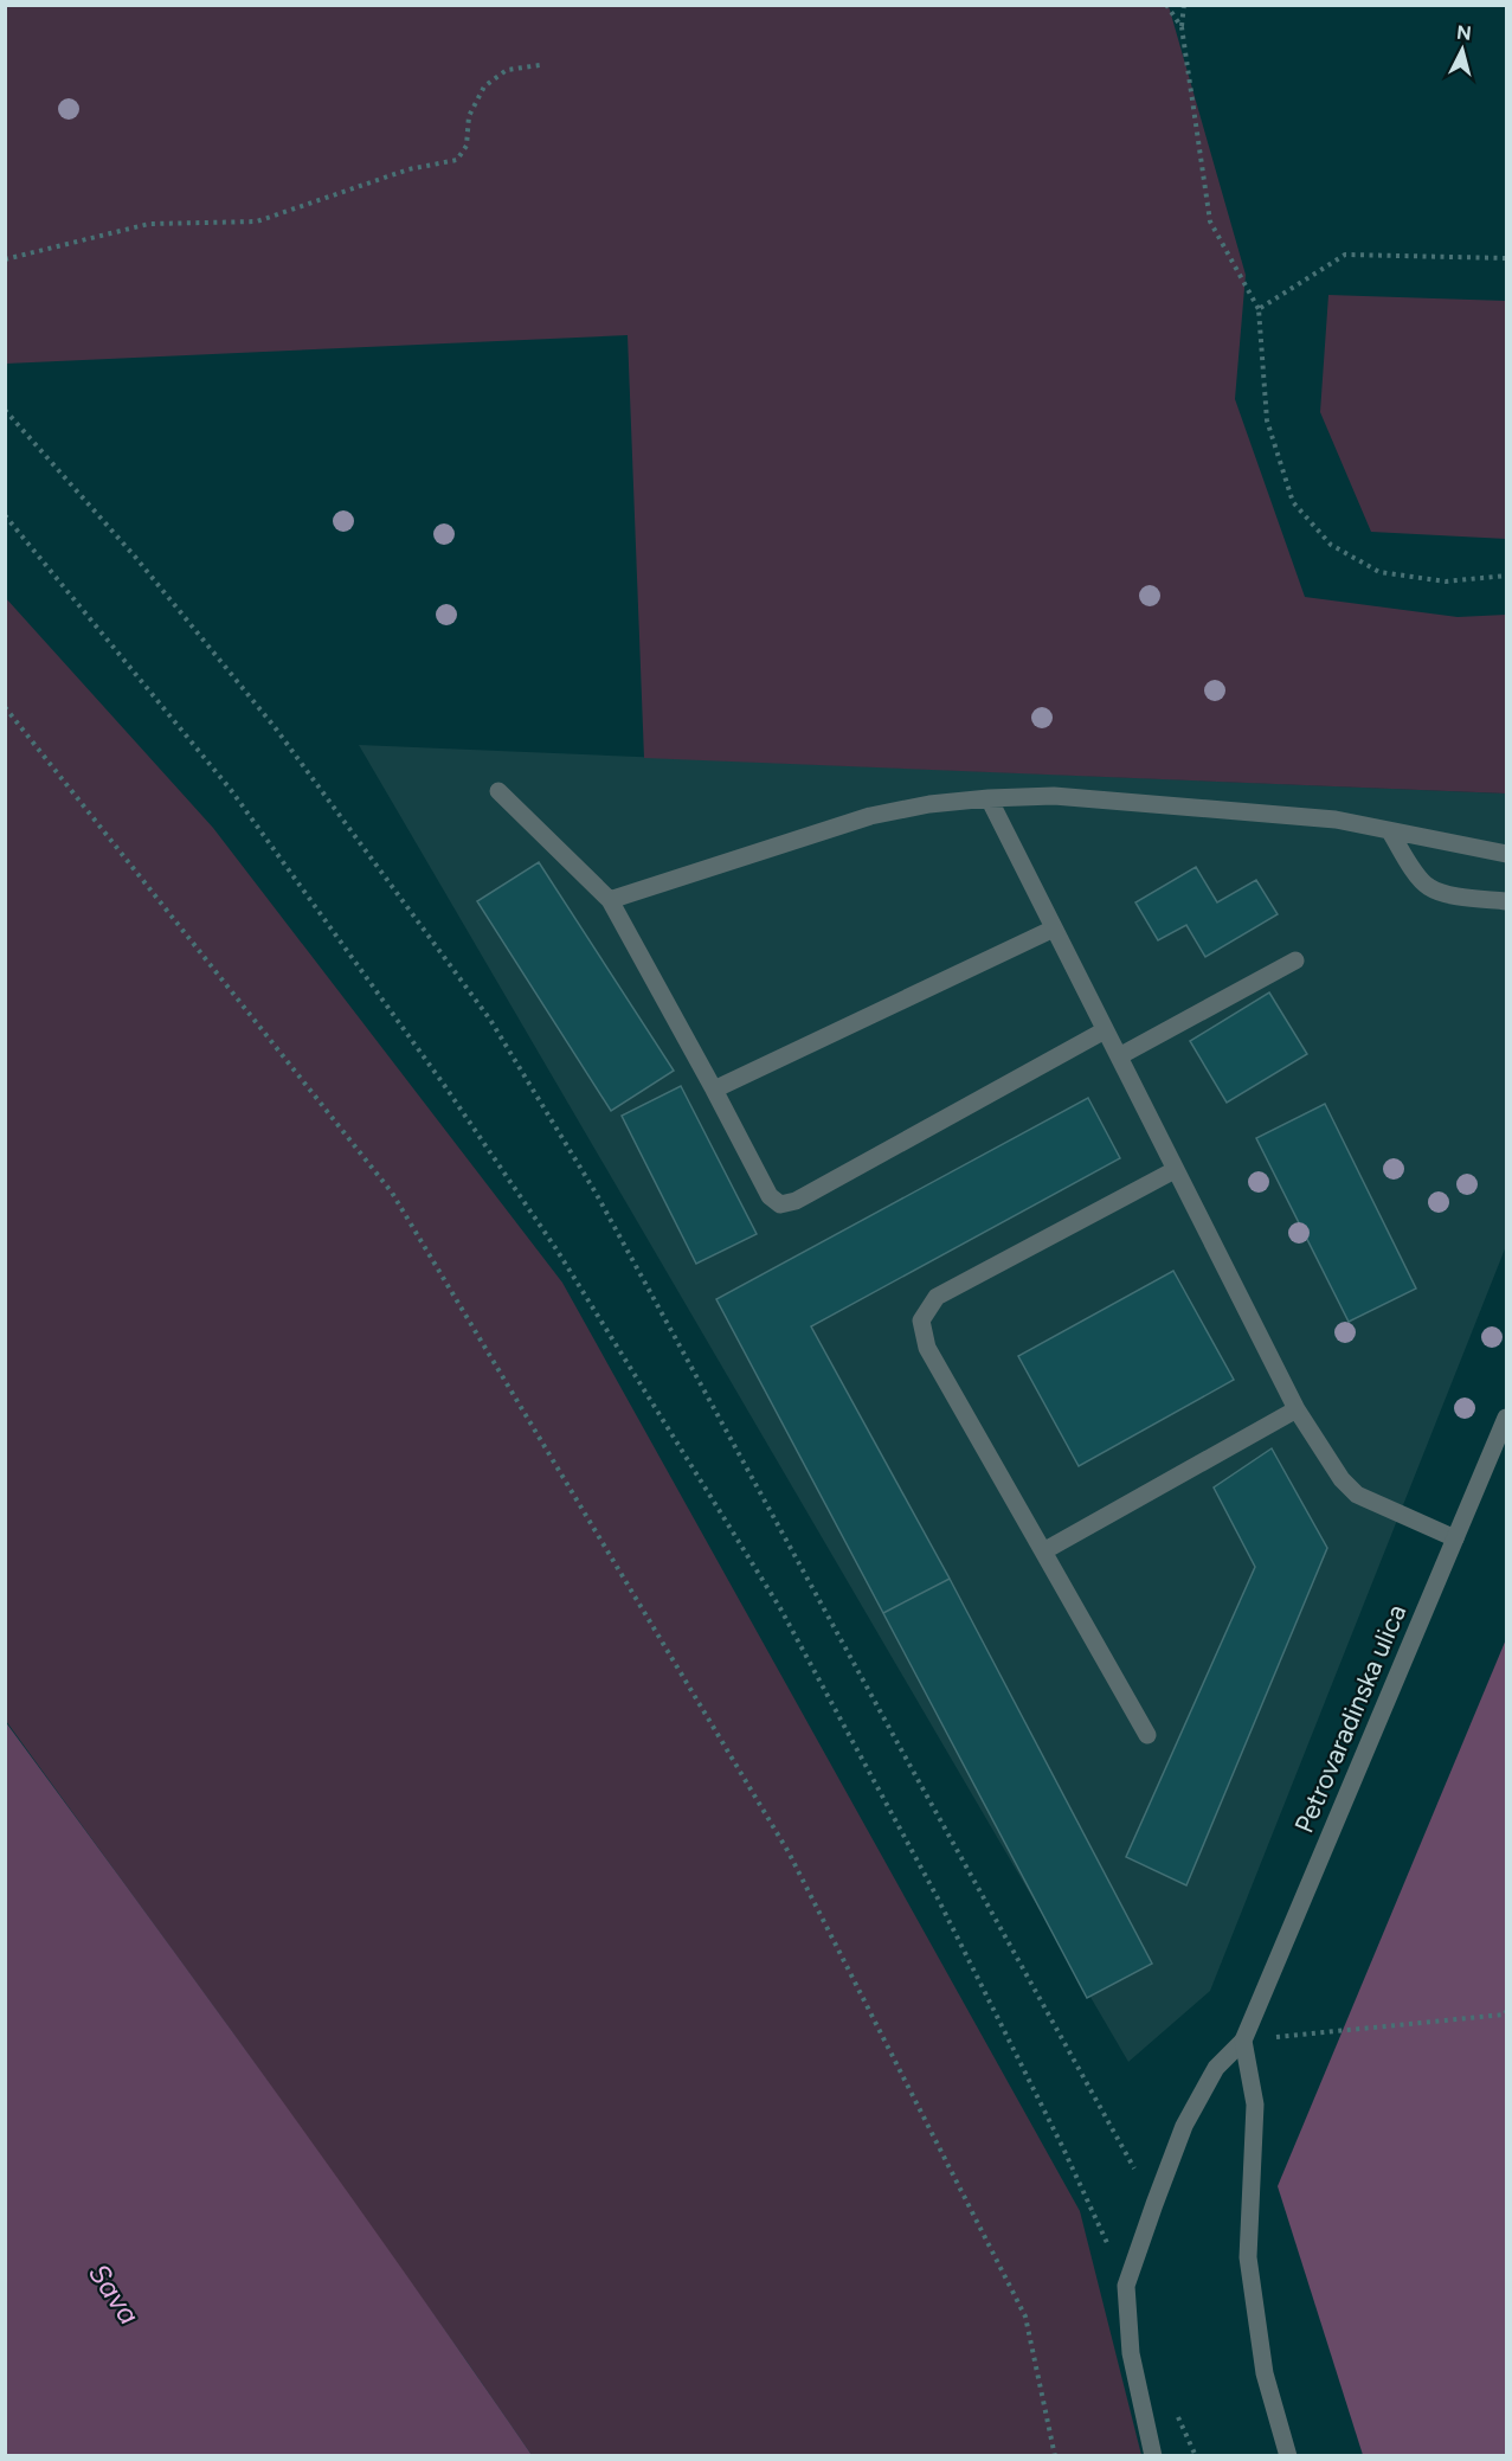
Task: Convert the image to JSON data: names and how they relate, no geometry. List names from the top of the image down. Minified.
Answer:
{"streets":{"street":["Petrovaradinska ulica"]},"water":["Sava"],"north":"top"}
